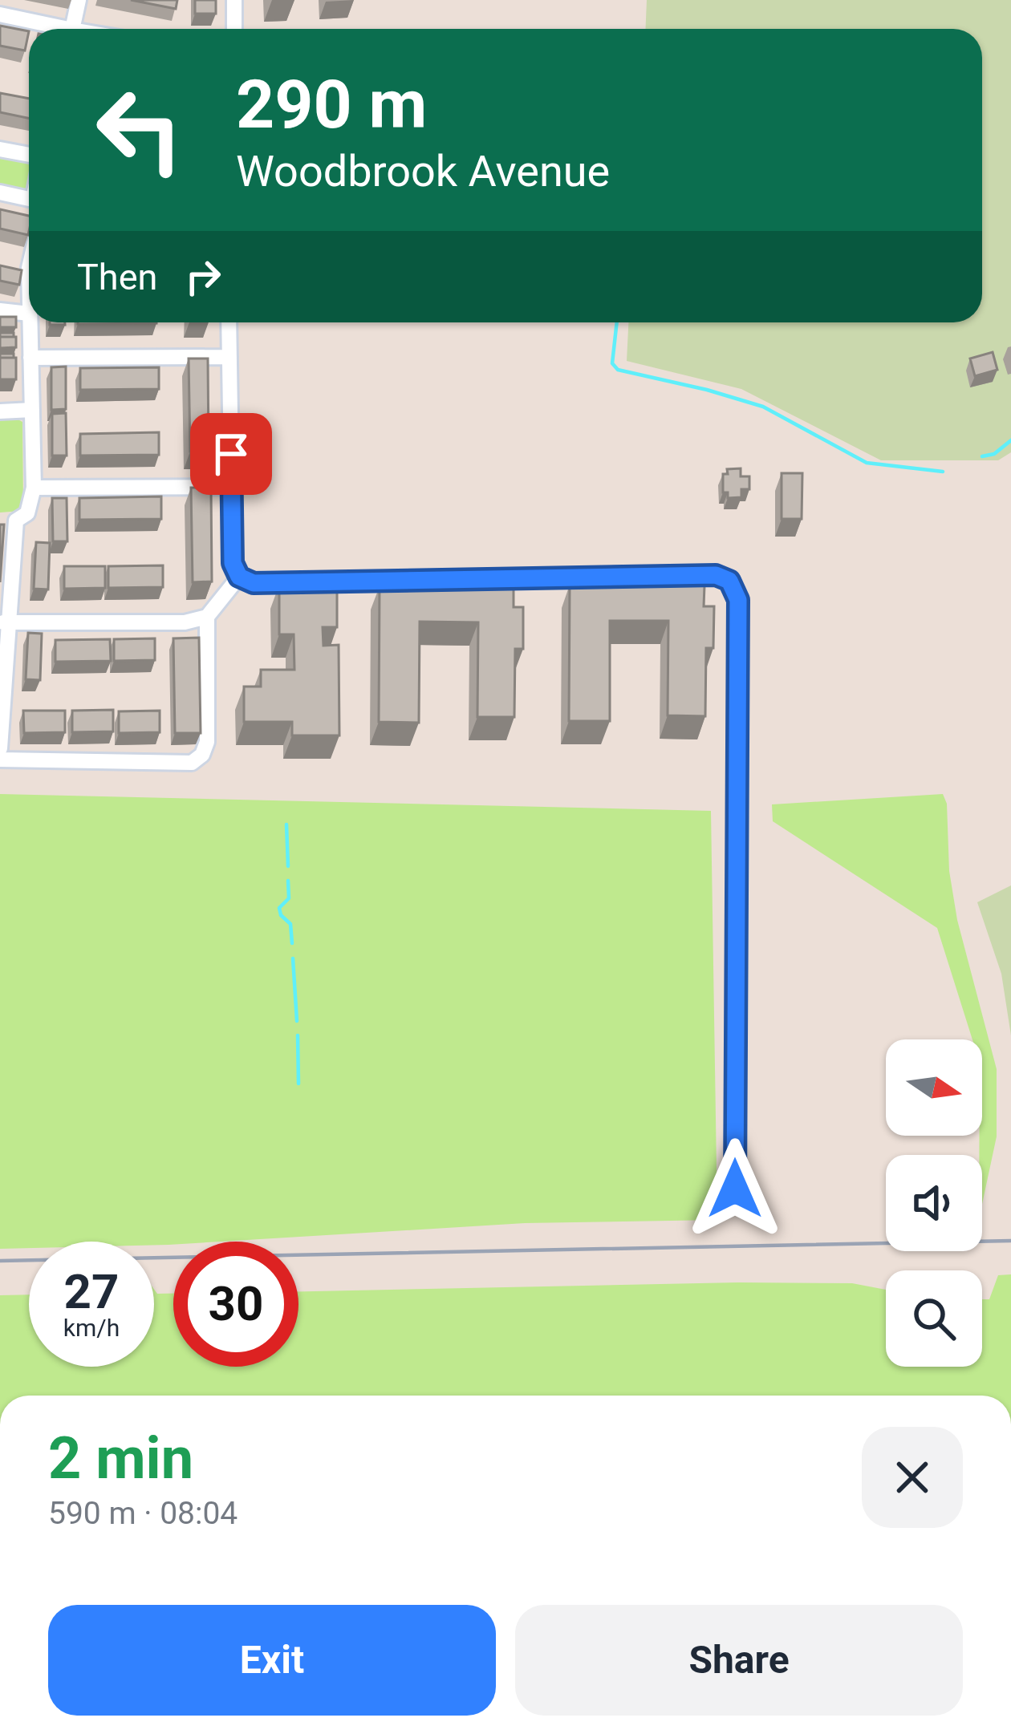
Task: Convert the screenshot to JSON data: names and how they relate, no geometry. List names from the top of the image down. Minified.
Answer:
{"north":"right","page":{"turn":["290 m","Woodbrook Avenue"],"then":"Then","speed":"27 km/h","limit":"30","heading":["2 min","590 m · 08:04"],"buttons":["Exit","Share"]}}
